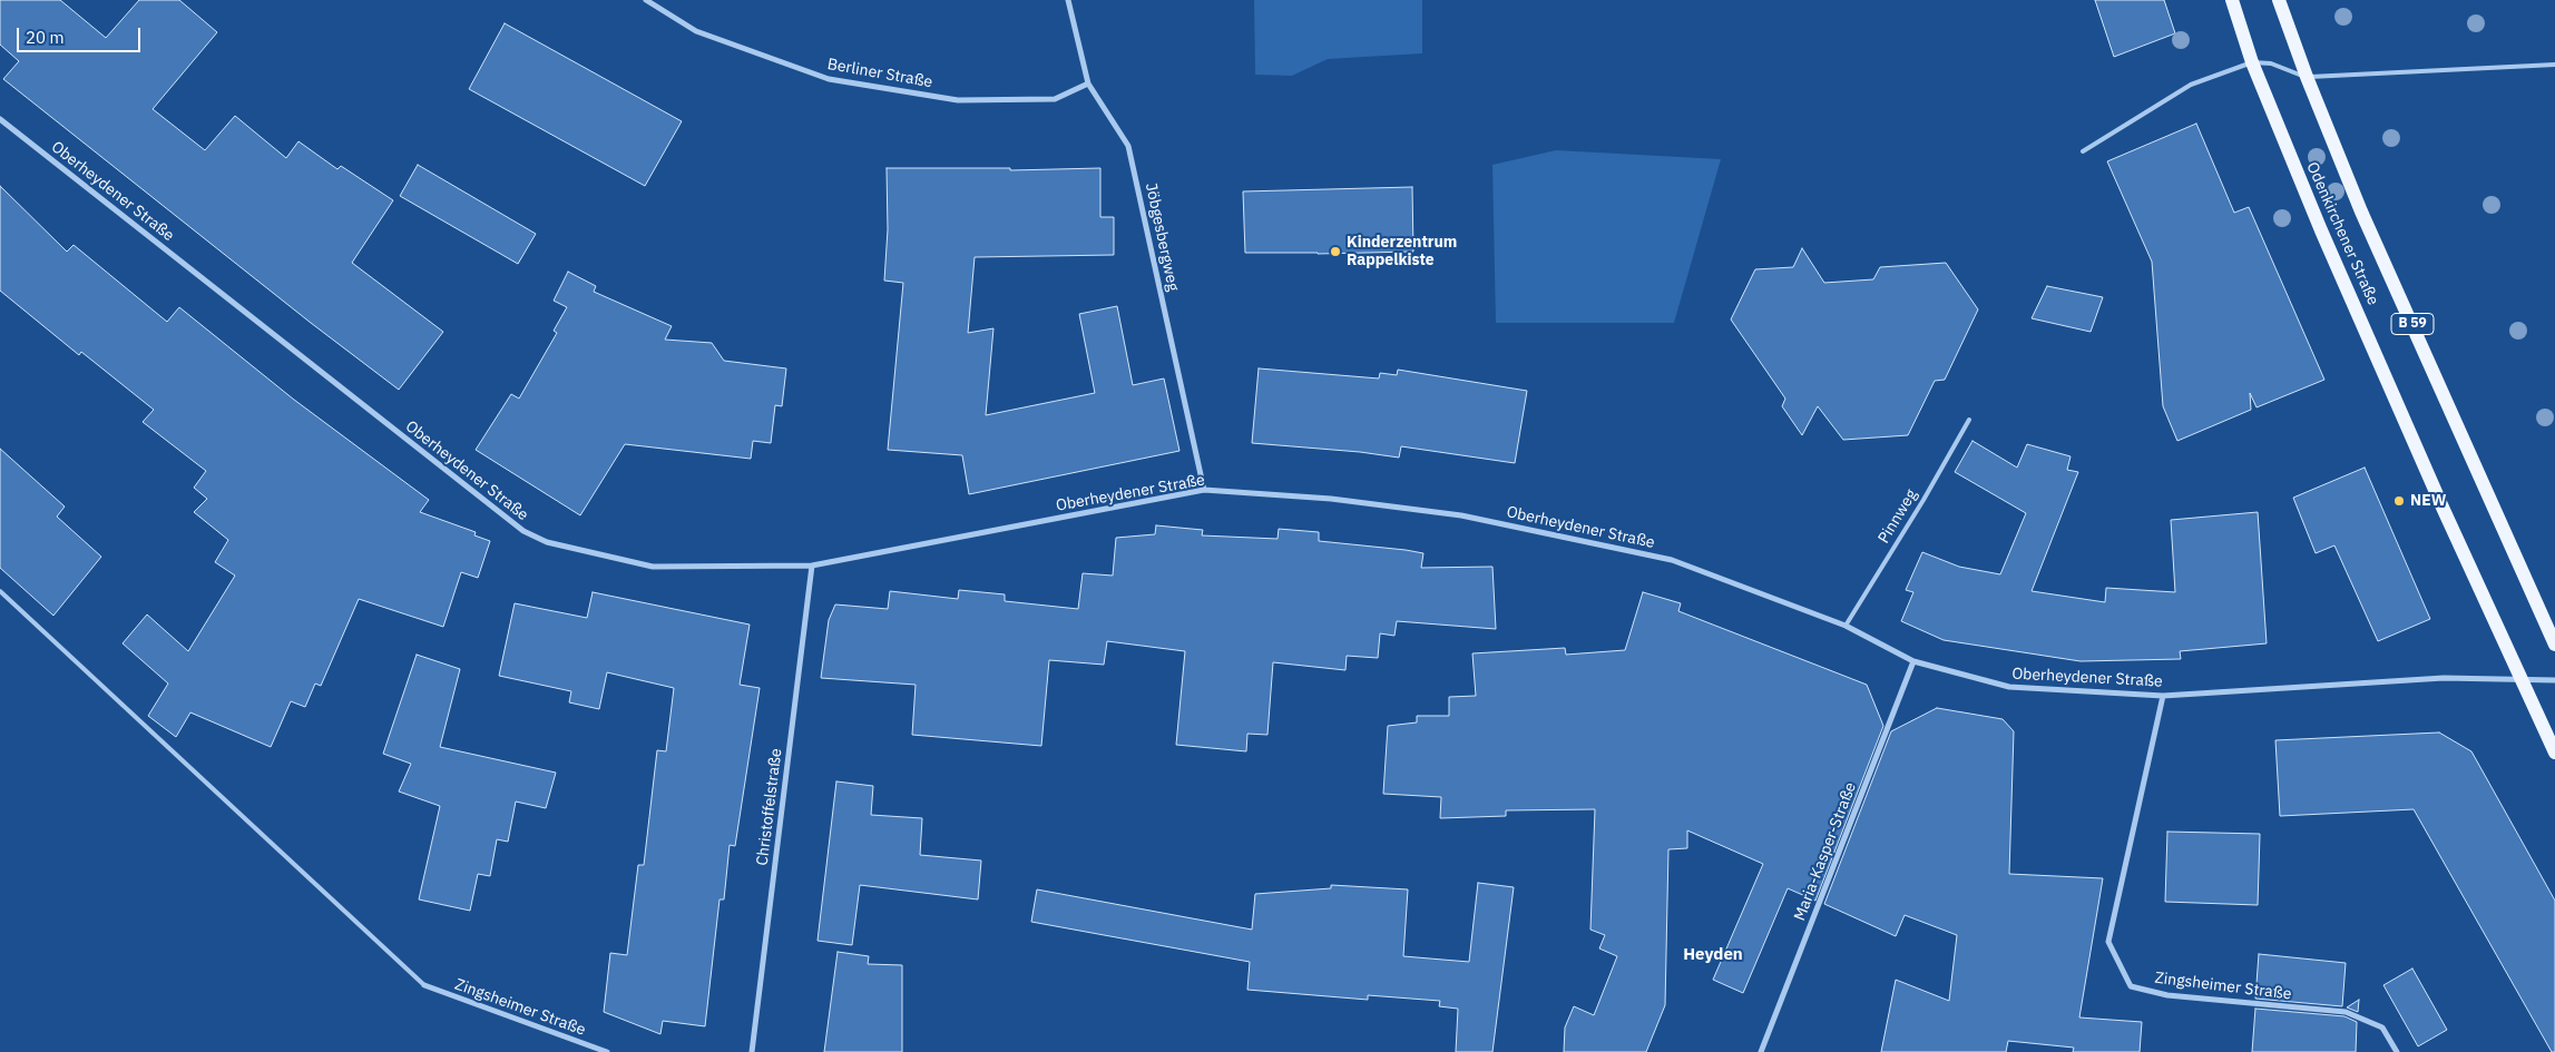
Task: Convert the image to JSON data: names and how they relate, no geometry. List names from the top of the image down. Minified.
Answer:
{"streets":{"main road":["Odenkirchener Straße","B 59"],"street":["Berliner Straße","Oberheydener Straße","Jöbgesbergweg","Christoffelstraße","Maria-Kasper-Straße","Zingsheimer Straße"],"lane":["Pinnweg"]},"crossings":[["Berliner Straße","Jöbgesbergweg"],["Oberheydener Straße","Odenkirchener Straße"],["Oberheydener Straße","Jöbgesbergweg"],["Oberheydener Straße","Pinnweg"],["Oberheydener Straße","Christoffelstraße"],["Oberheydener Straße","Maria-Kasper-Straße"],["Oberheydener Straße","Zingsheimer Straße"]],"districts":["Heyden"],"places":["Kinderzentrum Rappelkiste","NEW"],"scale_bar":"20 m"}
